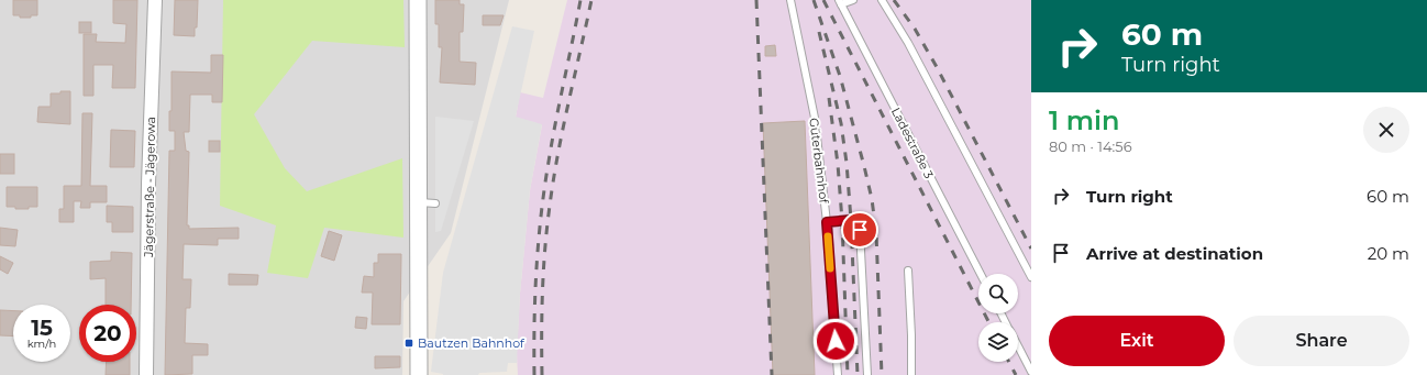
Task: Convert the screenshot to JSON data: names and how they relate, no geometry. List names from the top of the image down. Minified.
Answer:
{"streets":{"street":["Jägerstraße - Jägerowa"],"lane":["Ladestraße 3","Güterbahnhof"]},"places":{"transit":["Bautzen Bahnhof"]},"page":{"turn":["60 m","Turn right"],"heading":["1 min","80 m · 14:56"],"list":[{"name":"Turn right","value":"60 m"},{"name":"Arrive at destination","value":"20 m"}],"speed":"15 km/h","limit":"20","buttons":["Exit","Share"]}}
